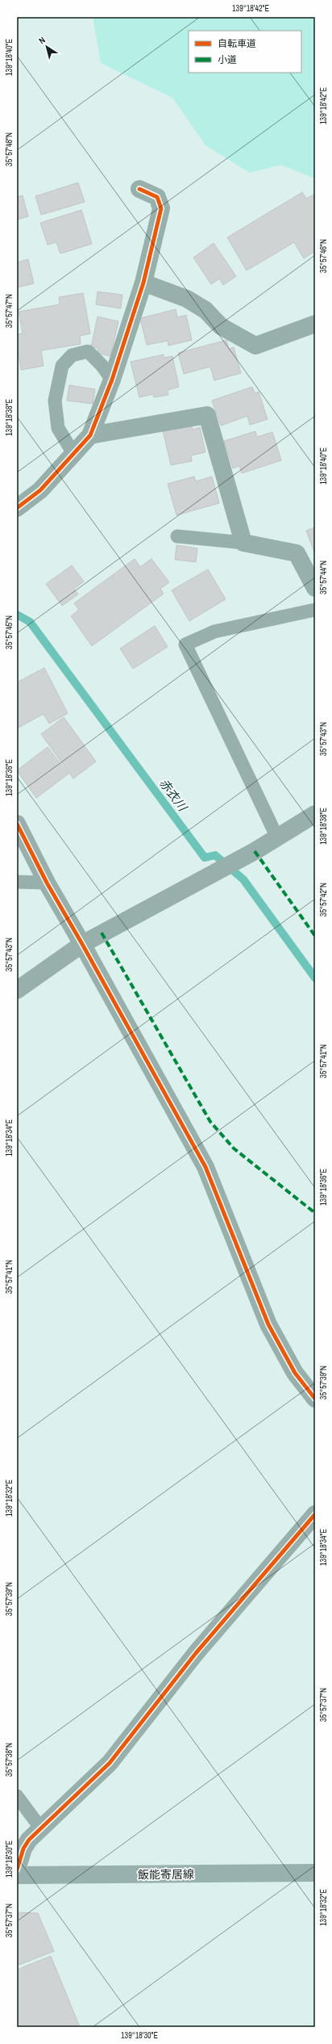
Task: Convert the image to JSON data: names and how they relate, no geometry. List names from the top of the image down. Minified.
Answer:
{"streets":{"main road":["飯能寄居線"]},"water":["赤衣川"],"legend":["自転車道","小道"],"north":"top left","coordinates":["139°18'42\"E","139°18'40\"E","35°57'48\"N","35°57'46\"N","35°57'47\"N","139°18'38\"E","35°57'44\"N","35°57'45\"N","35°57'43\"N","139°18'36\"E","35°57'42\"N","35°57'41\"N","139°18'34\"E","35°57'39\"N","139°18'32\"E","35°57'37\"N","35°57'38\"N","139°18'30\"E"]}
